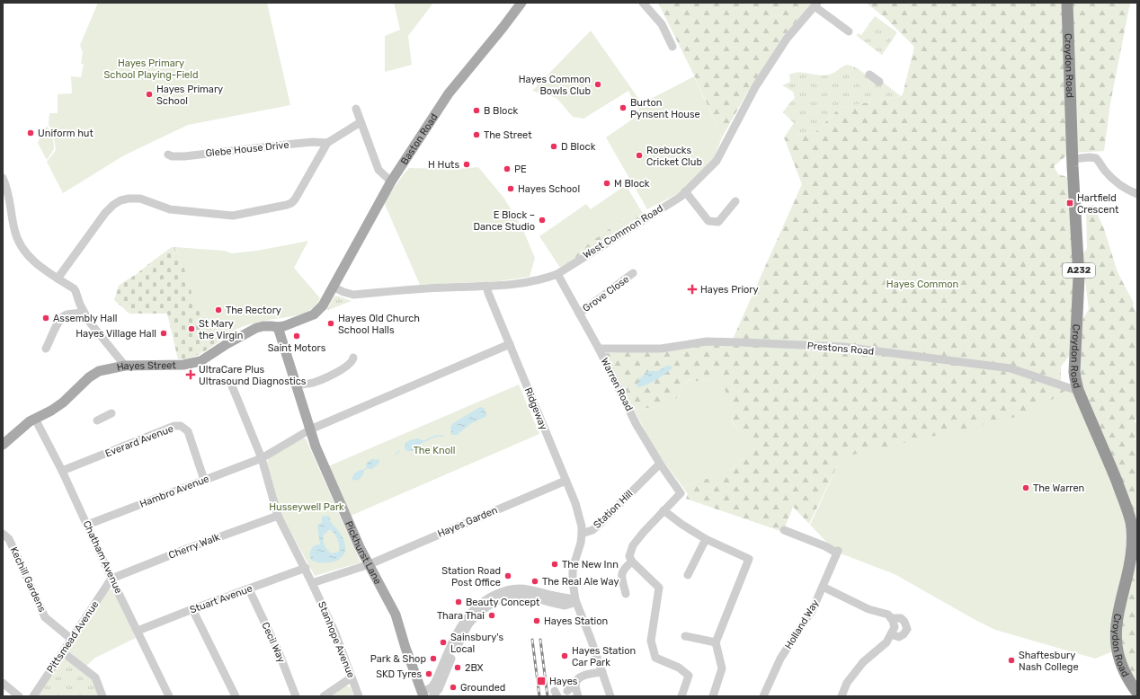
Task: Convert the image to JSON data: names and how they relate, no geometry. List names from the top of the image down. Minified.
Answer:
{"streets":{"highway":["Croydon Road","A232"],"main road":["Baston Road","Hayes Street","Pickhurst Lane"],"street":["Glebe House Drive","West Common Road","Grove Close","Prestons Road","Warren Road","Ridgeway","Everard Avenue","Hambro Avenue","Station Hill","Hayes Garden","Cherry Walk","Chatham Avenue","Kechill Gardens","Stuart Avenue","Holland Way","Pittsmead Avenue","Stanhope Avenue","Cecil Way"]},"crossings":[["Croydon Road","Prestons Road"],["Baston Road","West Common Road"],["Baston Road","Hayes Street"],["West Common Road","Hayes Street"],["West Common Road","Warren Road"],["West Common Road","Ridgeway"],["Grove Close","Warren Road"],["Prestons Road","Warren Road"],["Hayes Street","Pickhurst Lane"],["Hayes Street","Chatham Avenue"],["Warren Road","Station Hill"],["Ridgeway","Station Hill"],["Ridgeway","Hayes Garden"],["Everard Avenue","Hambro Avenue"],["Everard Avenue","Chatham Avenue"],["Hambro Avenue","Pickhurst Lane"],["Hambro Avenue","Chatham Avenue"],["Hambro Avenue","Stanhope Avenue"],["Hayes Garden","Pickhurst Lane"],["Hayes Garden","Stanhope Avenue"],["Cherry Walk","Chatham Avenue"],["Cherry Walk","Pittsmead Avenue"],["Cherry Walk","Stanhope Avenue"],["Chatham Avenue","Stuart Avenue"],["Chatham Avenue","Pittsmead Avenue"],["Kechill Gardens","Pittsmead Avenue"],["Stuart Avenue","Stanhope Avenue"],["Stuart Avenue","Cecil Way"]],"parks":["Hayes Primary School Playing-Field","Hayes Common","The Knoll","Husseywell Park"],"places":{"other":["Hayes Common Bowls Club","Hayes Primary School","Burton Pynsent House","B Block","Uniform hut","The Street","D Block","Roebucks Cricket Club","H Huts","PE","M Block","Hayes School","E Block – Dance Studio","The Rectory","Assembly Hall","Hayes Old Church School Halls","St Mary the Virgin","Hayes Village Hall","Saint Motors","The Warren","The New Inn","Station Road Post Office","The Real Ale Way","Beauty Concept","Thara Thai","Hayes Station","Sainsbury's Local","Hayes Station Car Park","Park & Shop","Shaftesbury Nash College","2BX","SKD Tyres","Grounded"],"transit":["Hartfield Crescent","Hayes"],"health":["Hayes Priory","UltraCare Plus Ultrasound Diagnostics"]}}
